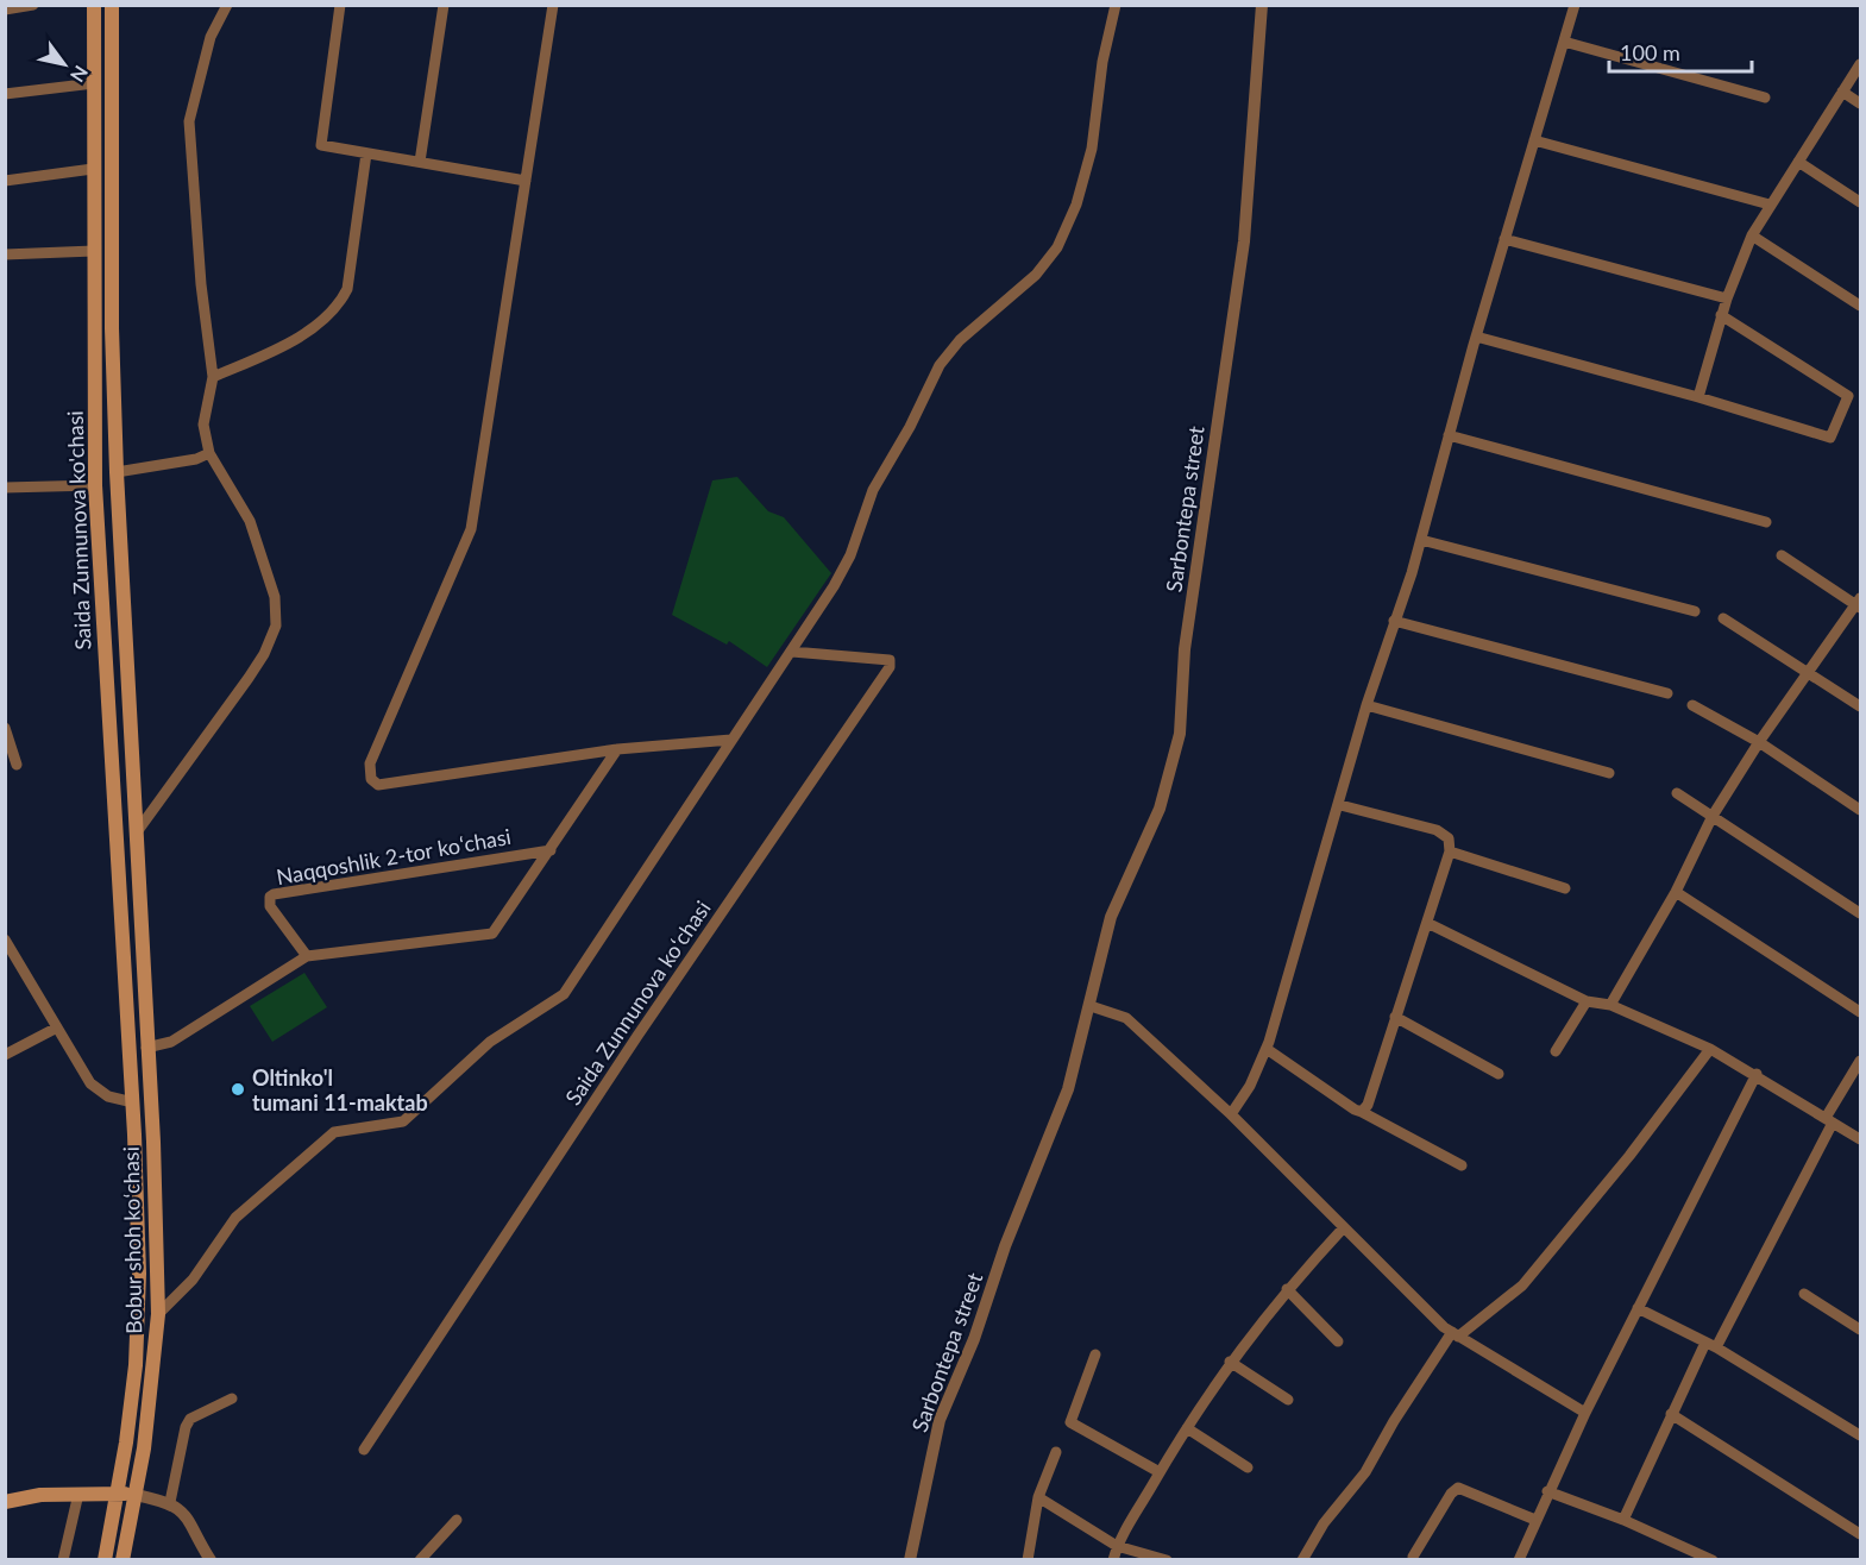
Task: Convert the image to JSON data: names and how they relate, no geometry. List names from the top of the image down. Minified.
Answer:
{"streets":{"main road":["Saida Zunnunova ko'chasi","Bobur shoh koʻchasi"],"street":["Sarbontepa street","Naqqoshlik 2-tor koʻchasi","Saida Zunnunova koʻchasi"]},"crossings":[["Saida Zunnunova ko'chasi","Bobur shoh koʻchasi"]],"places":["Oltinko'l tumani 11-maktab"],"scale_bar":"100 m","north":"bottom right"}
